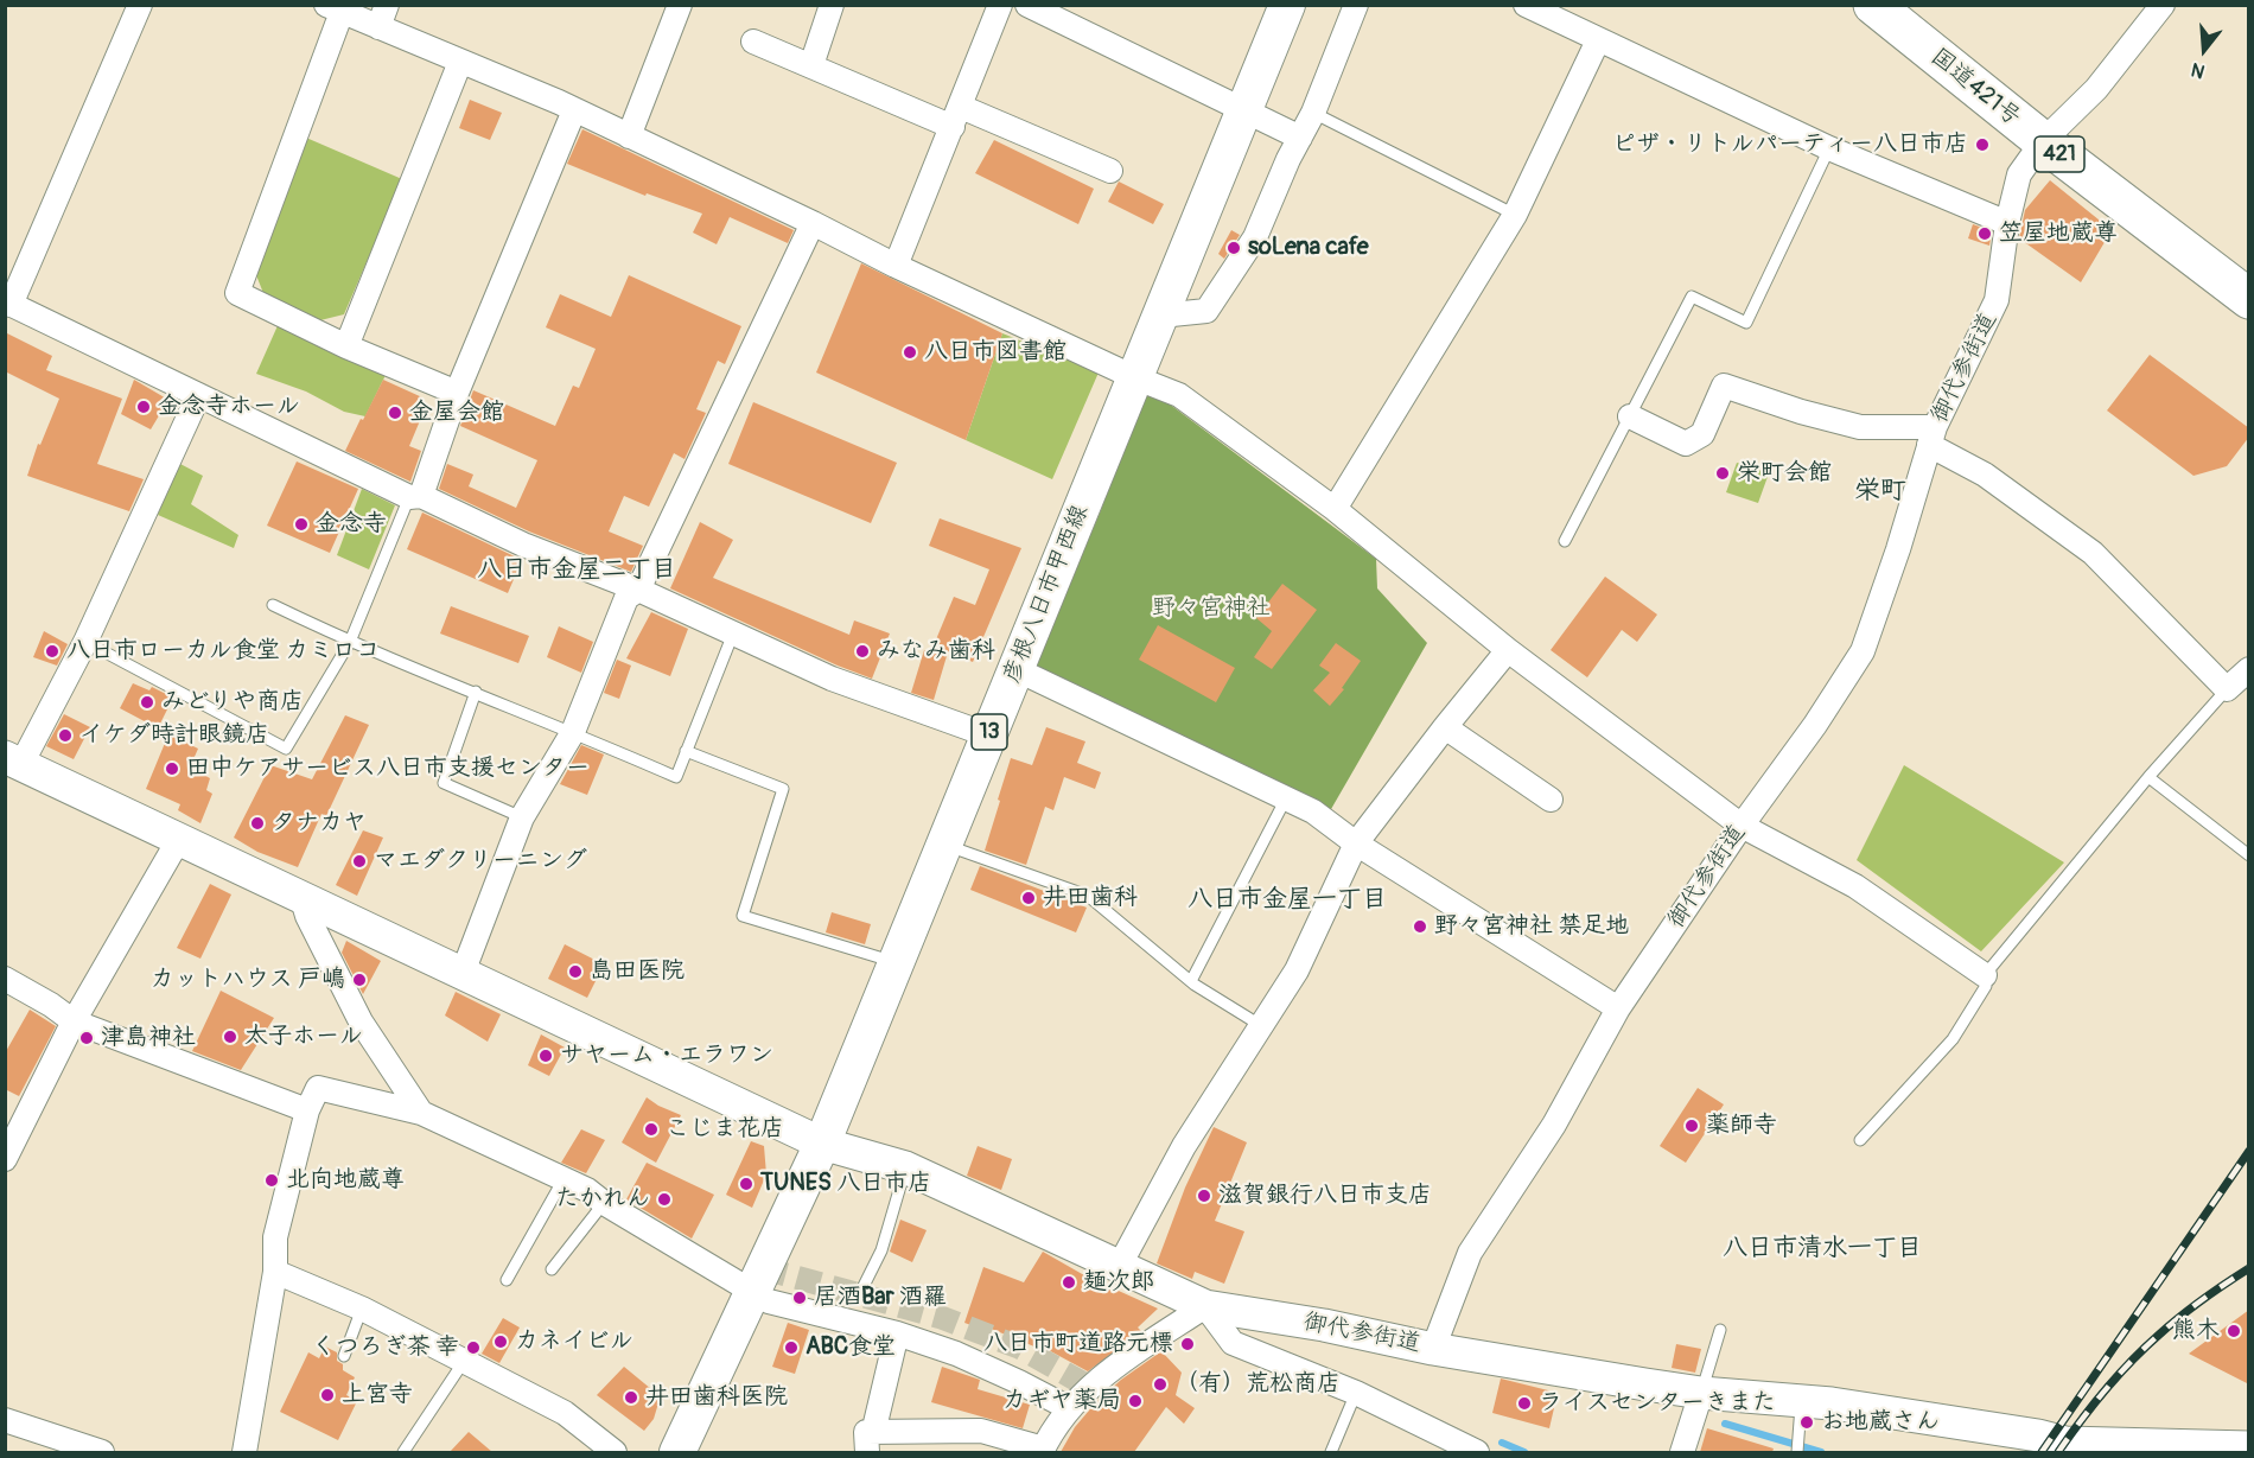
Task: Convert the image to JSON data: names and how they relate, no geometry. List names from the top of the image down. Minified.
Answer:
{"streets":{"highway":["国道421号","421"],"main road":["彦根八日市甲西線","13"],"street":["御代参街道"]},"crossings":[["国道421号","御代参街道"],["御代参街道","彦根八日市甲西線"]],"districts":["栄町","八日市金屋二丁目","八日市金屋一丁目","八日市清水一丁目"],"parks":["野々宮神社"],"places":["ピザ・リトルパーティー八日市店","笠屋地蔵尊","soLena cafe","八日市図書館","金念寺ホール","金屋会館","栄町会館","金念寺","八日市ローカル食堂 カミロコ","みなみ歯科","みどりや商店","イケダ時計眼鏡店","田中ケアサービス八日市支援センター","タナカヤ","マエダクリーニング","井田歯科","野々宮神社 禁足地","島田医院","カットハウス 戸嶋","太子ホール","津島神社","サヤーム・エラワン","薬師寺","こじま花店","北向地蔵尊","TUNES 八日市店","滋賀銀行八日市支店","たかれん","麺次郎","居酒Bar 酒羅","熊木","カネイビル","八日市町道路元標","くつろぎ茶 幸","ABC食堂","（有）荒松商店","上宮寺","井田歯科医院","カギヤ薬局","ライスセンターきまた","お地蔵さん"],"north":"bottom"}
